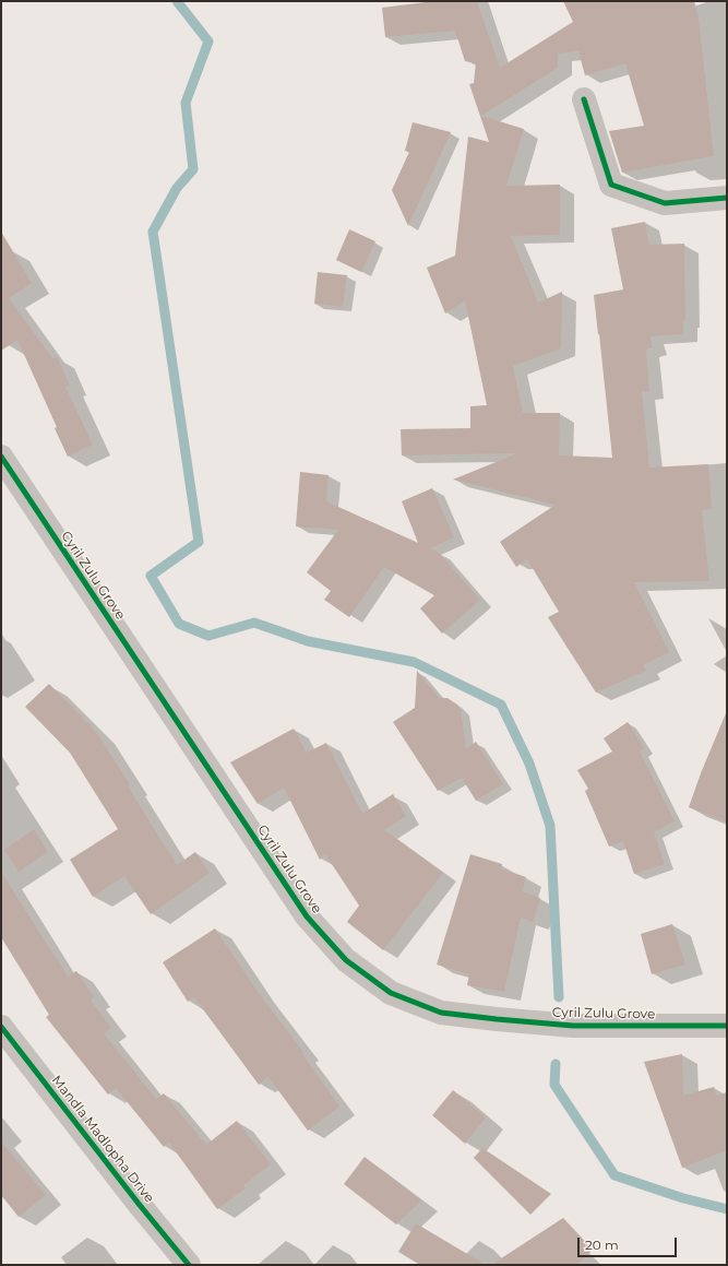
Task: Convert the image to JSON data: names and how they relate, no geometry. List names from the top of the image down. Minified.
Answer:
{"streets":{"street":["Cyril Zulu Grove","Mandla Madlopha Drive"]},"scale_bar":"20 m"}
